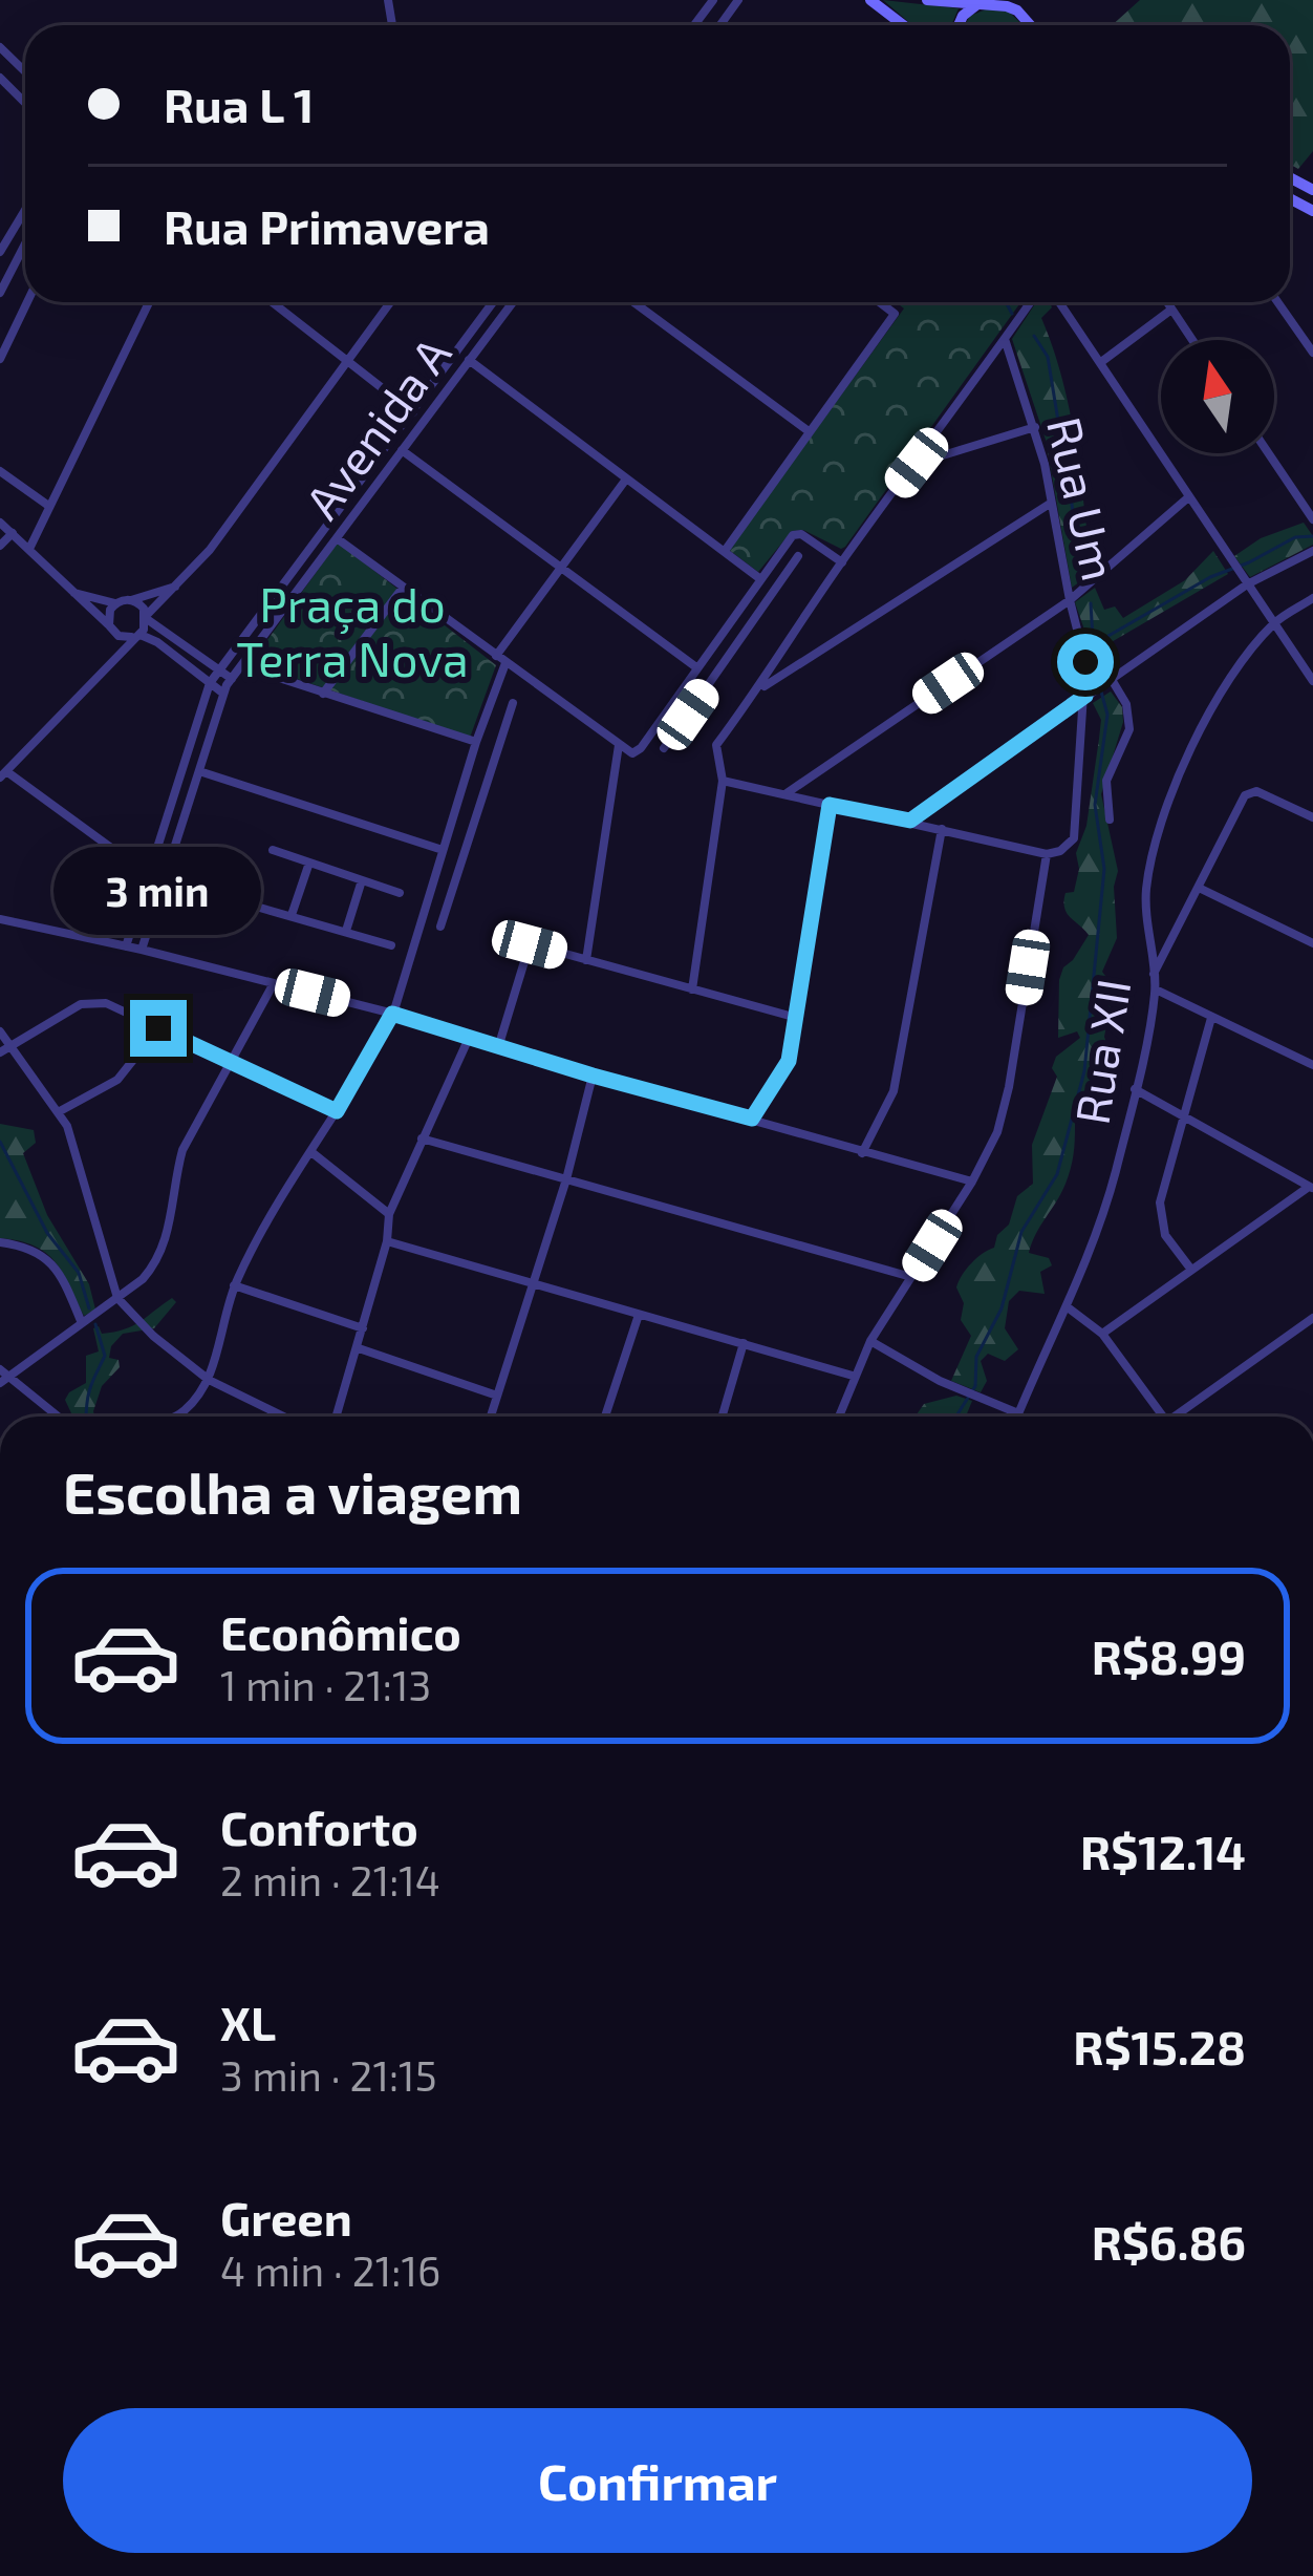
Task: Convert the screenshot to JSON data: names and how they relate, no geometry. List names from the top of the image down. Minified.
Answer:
{"streets":{"street":["Avenida A","Rua Um","Rua XII"]},"parks":["Praça do Terra Nova"],"north":"top","page":{"banner":["Rua L 1","Rua Primavera"],"bubble":"3 min","heading":"Escolha a viagem","list":[{"name":"Econômico","note":"1 min · 21:13","value":"R$8.99"},{"name":"Conforto","note":"2 min · 21:14","value":"R$12.14"},{"name":"XL","note":"3 min · 21:15","value":"R$15.28"},{"name":"Green","note":"4 min · 21:16","value":"R$6.86"}],"buttons":"Confirmar"}}
